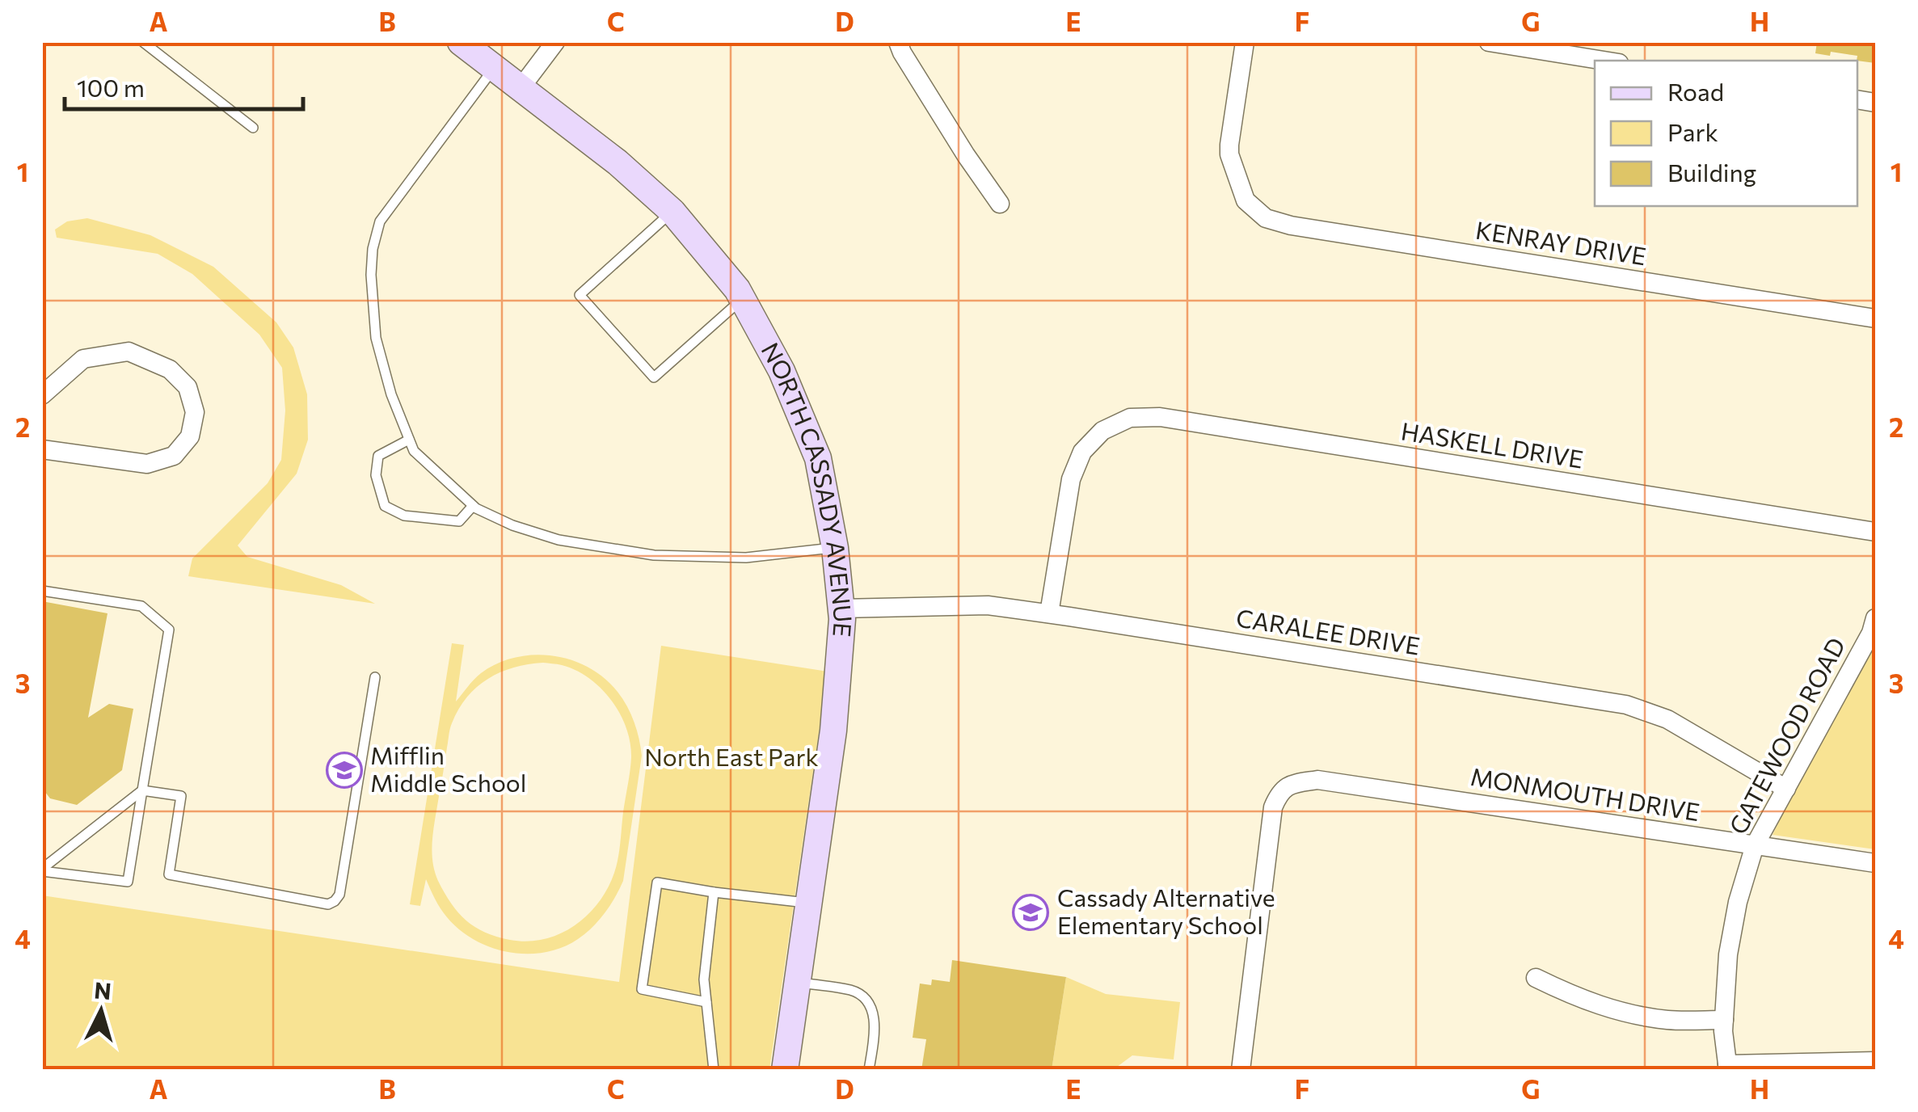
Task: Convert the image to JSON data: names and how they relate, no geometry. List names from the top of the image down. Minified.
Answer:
{"streets":{"main road":["NORTH CASSADY AVENUE"],"street":["KENRAY DRIVE","HASKELL DRIVE","CARALEE DRIVE","GATEWOOD ROAD","MONMOUTH DRIVE"]},"crossings":[["HASKELL DRIVE","CARALEE DRIVE"],["NORTH CASSADY AVENUE","CARALEE DRIVE"],["CARALEE DRIVE","GATEWOOD ROAD"],["GATEWOOD ROAD","MONMOUTH DRIVE"]],"parks":["North East Park"],"places":{"school or university":["Mifflin Middle School","Cassady Alternative Elementary School"]},"legend":["Road","Park","Building"],"scale_bar":"100 m","north":"top","grid":{"columns":["A","B","C","D","E","F","G","H"],"rows":["1","2","3","4"]}}
